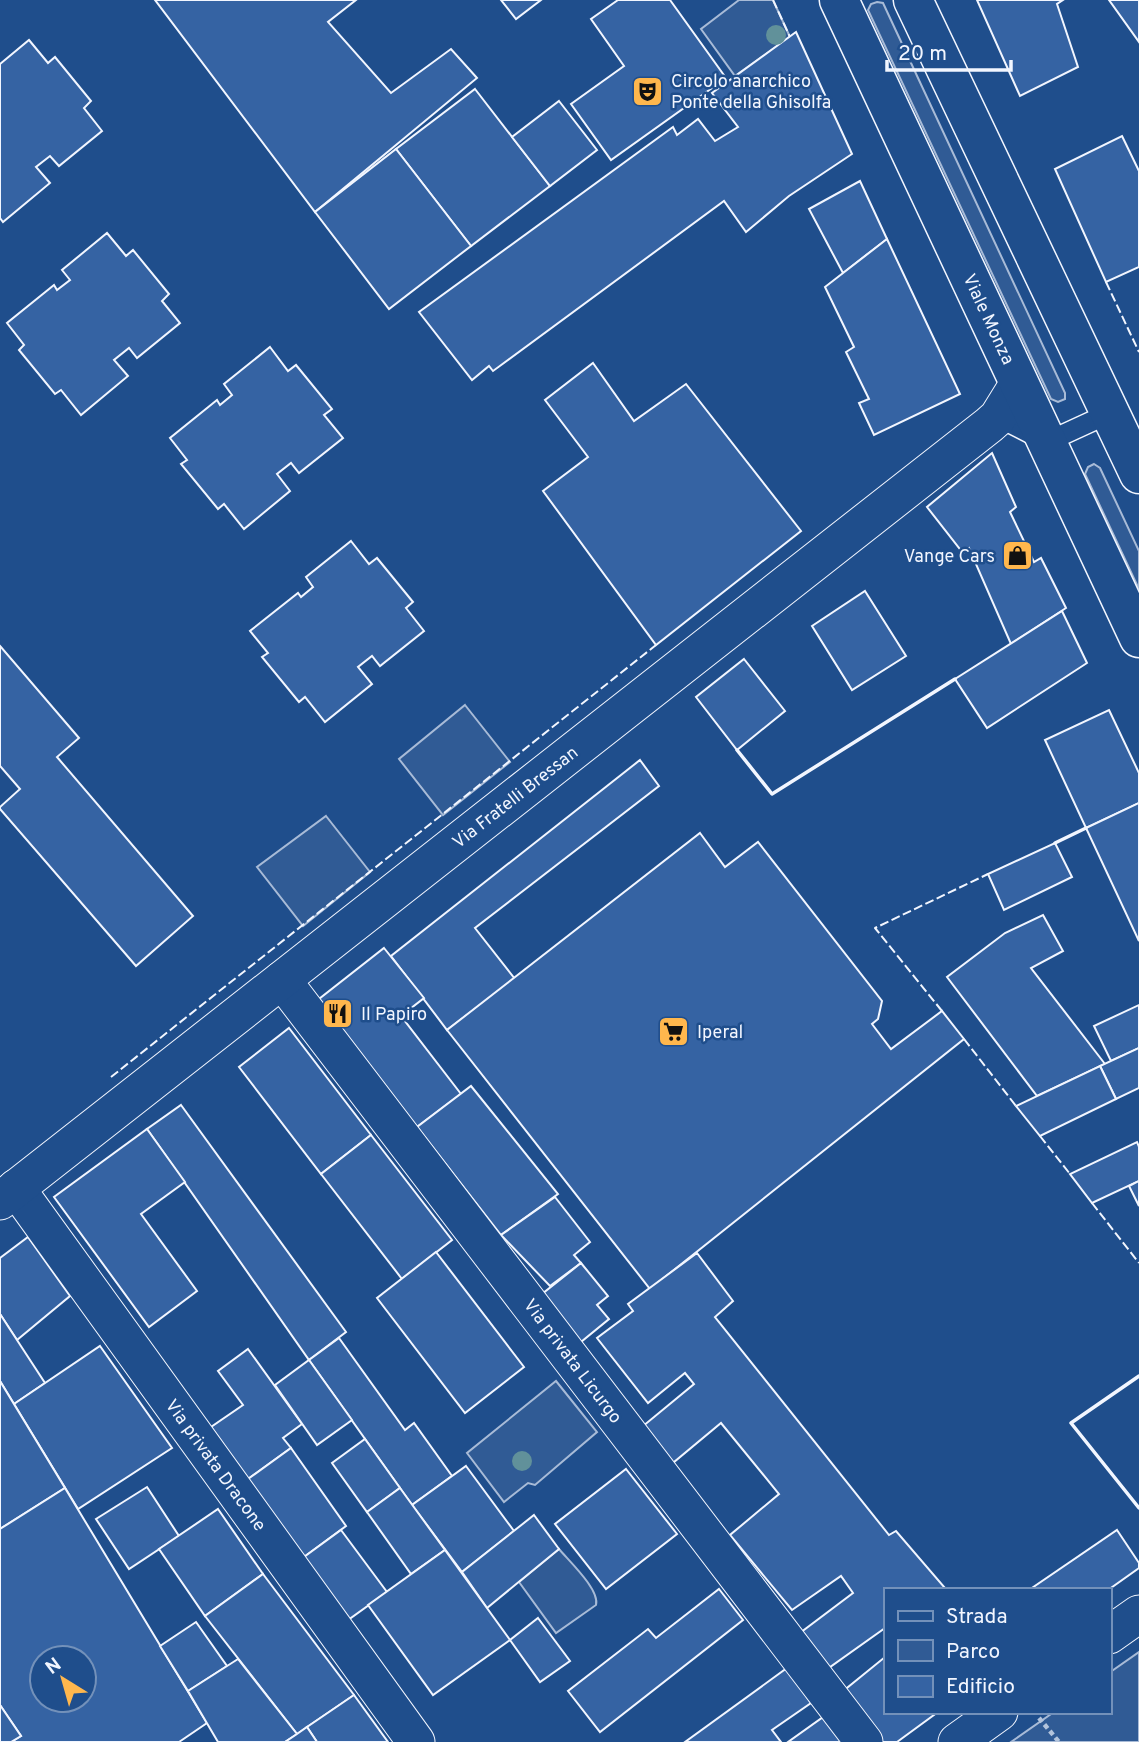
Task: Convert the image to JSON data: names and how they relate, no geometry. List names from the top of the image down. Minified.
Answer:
{"streets":{"main road":["Viale Monza"],"street":["Via Fratelli Bressan","Via privata Licurgo","Via privata Dracone"]},"crossings":[["Viale Monza","Via Fratelli Bressan"],["Via Fratelli Bressan","Via privata Licurgo"],["Via Fratelli Bressan","Via privata Dracone"]],"places":{"theatre":["Circolo anarchico Ponte della Ghisolfa"],"shop":["Vange Cars"],"restaurant":["Il Papiro"],"supermarket":["Iperal"]},"legend":["Strada","Parco","Edificio"],"scale_bar":"20 m","north":"top left"}
